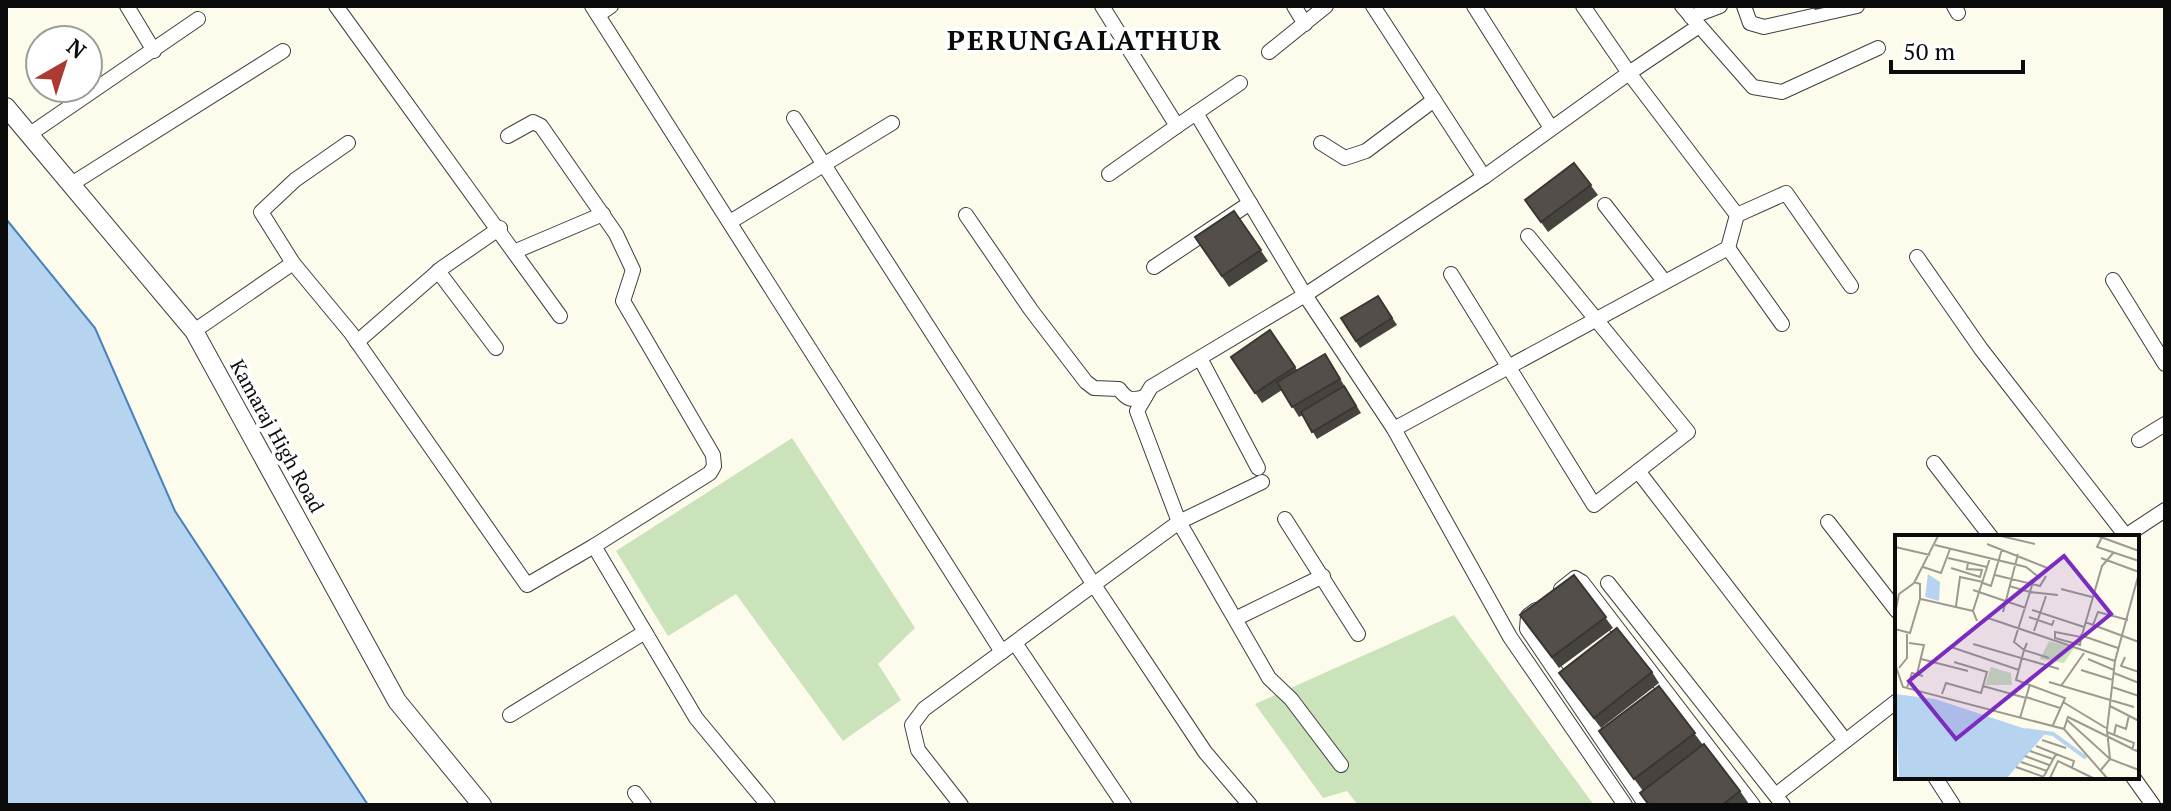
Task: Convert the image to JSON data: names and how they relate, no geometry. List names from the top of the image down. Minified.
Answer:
{"streets":{"street":["Kamaraj High Road"]},"districts":["PERUNGALATHUR"],"scale_bar":"50 m","north":"top right"}
